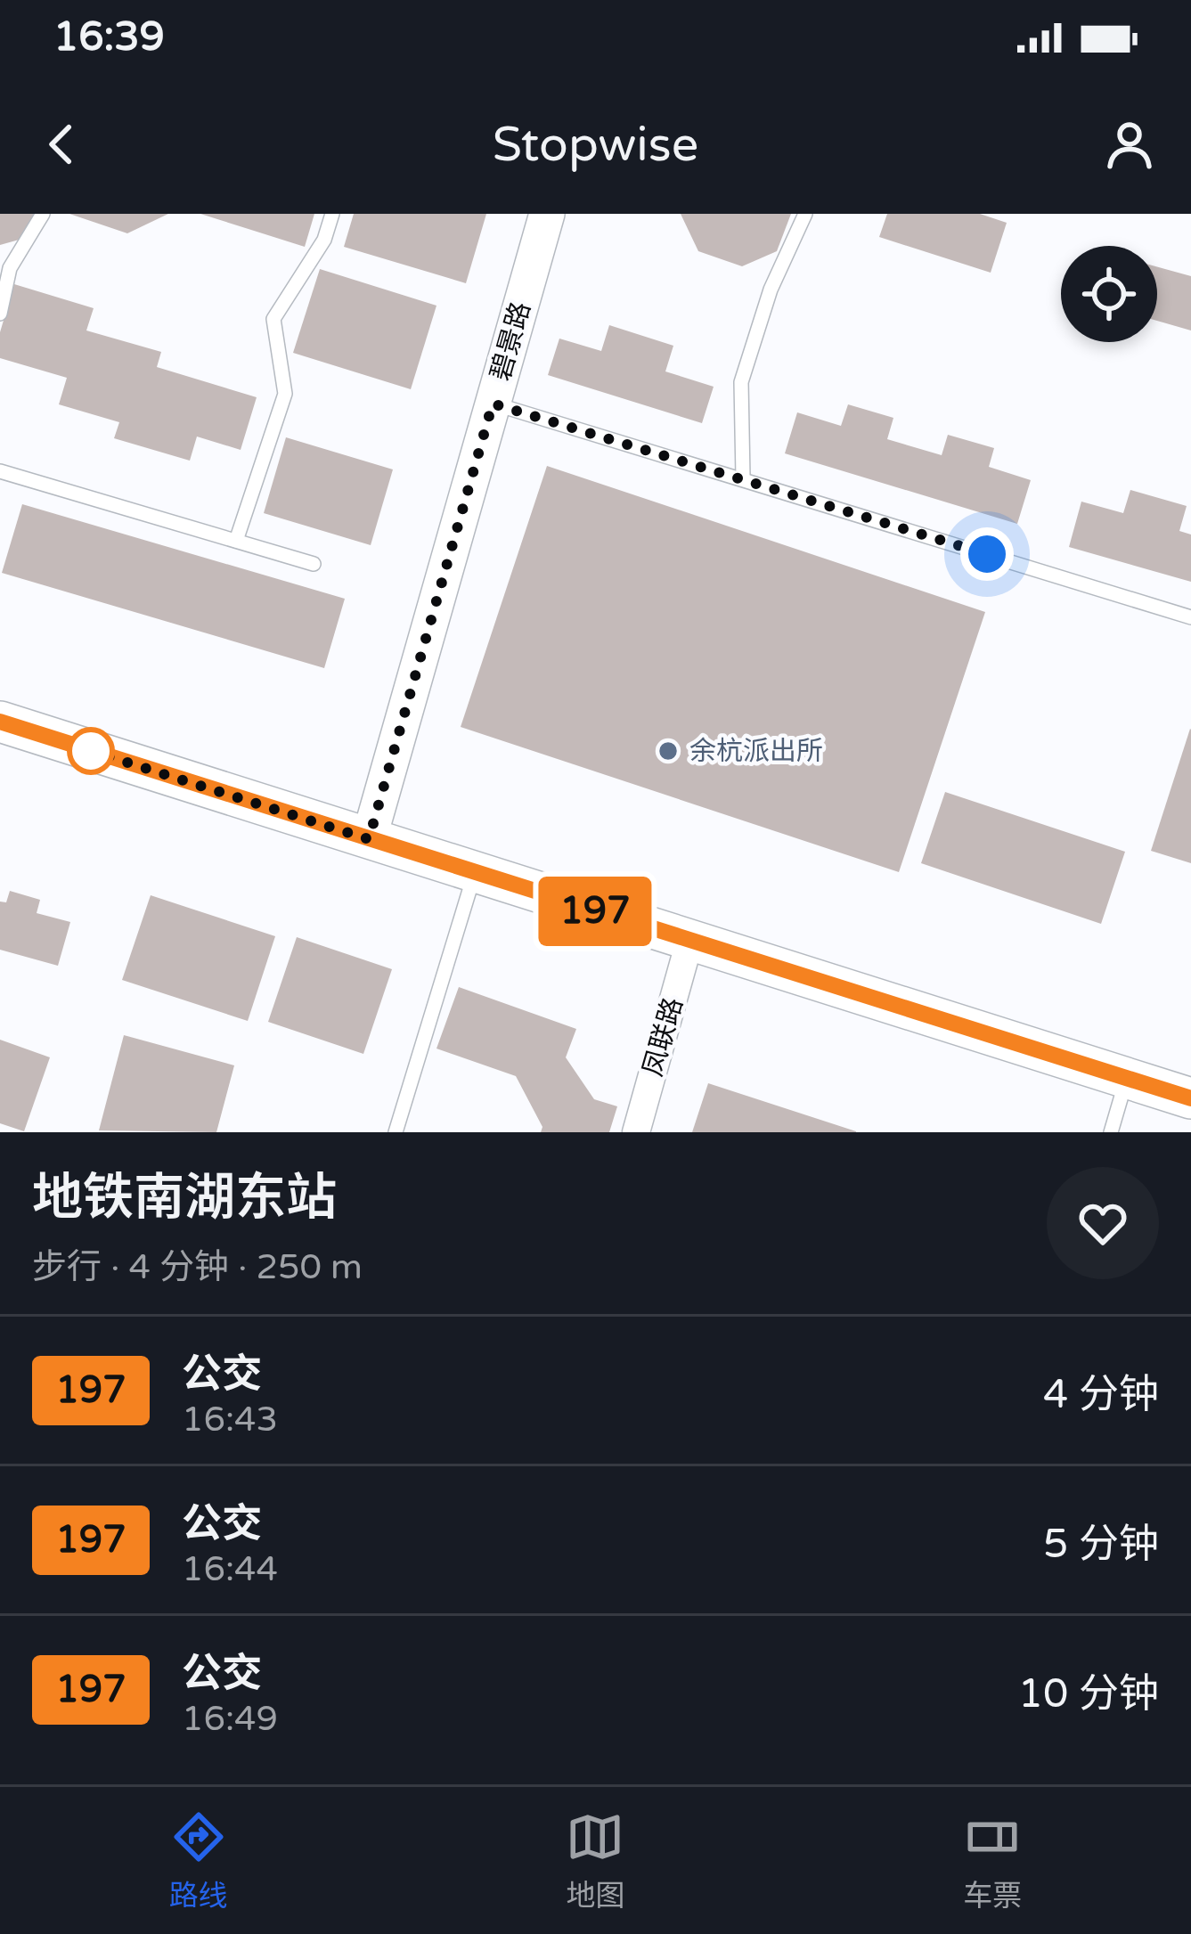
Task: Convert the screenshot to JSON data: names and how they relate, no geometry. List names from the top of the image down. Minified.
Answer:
{"streets":{"street":["碧景路","凤联路"]},"places":["余杭派出所"],"lines":["bus line 197"],"page":{"status":"16:39","header":"Stopwise","on_map":"197","heading":["地铁南湖东站","步行 · 4 分钟 · 250 m"],"list":[{"mark":"197","name":"公交","note":"16:43","value":"4 分钟"},{"mark":"197","name":"公交","note":"16:44","value":"5 分钟"},{"mark":"197","name":"公交","note":"16:49","value":"10 分钟"}],"tabs":["路线","地图","车票"]}}
